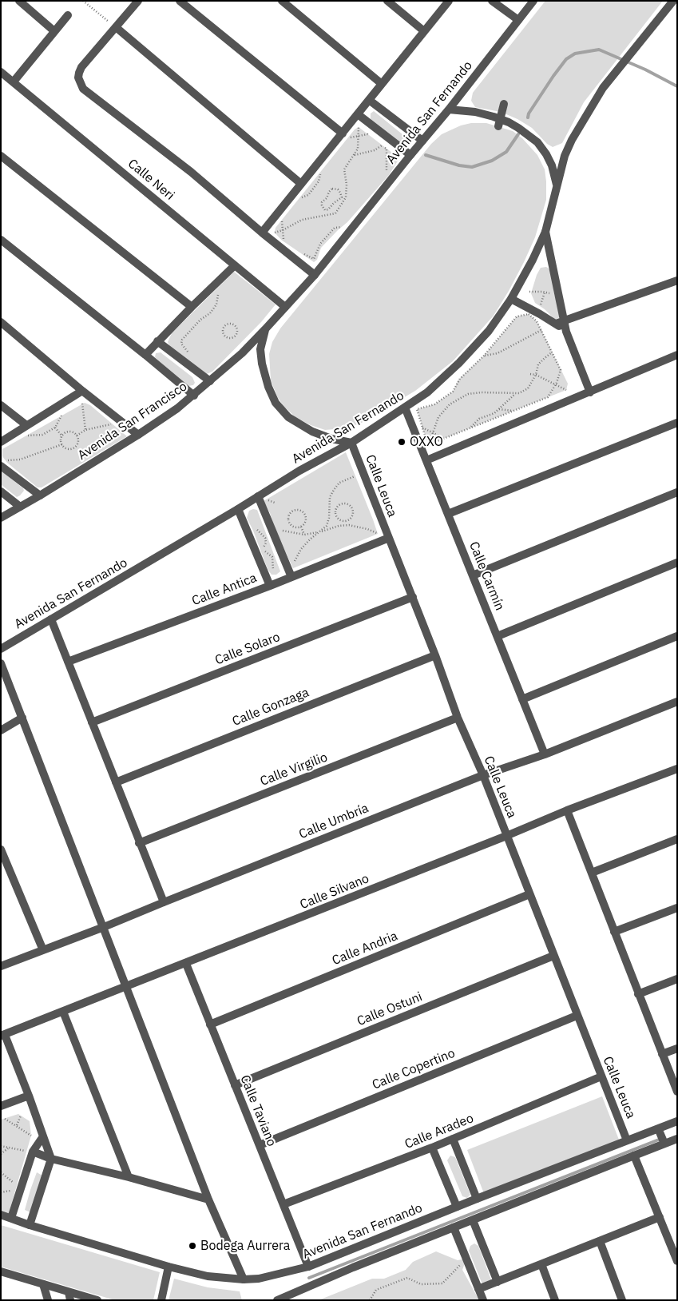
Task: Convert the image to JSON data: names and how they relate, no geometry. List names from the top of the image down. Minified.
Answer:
{"streets":{"street":["Avenida San Fernando","Calle Neri","Avenida San Francisco","Calle Leuca","Calle Carmín","Calle Antica","Calle Solaro","Calle Gonzaga","Calle Virgilio","Calle Umbría","Calle Silvano","Calle Andria","Calle Ostuni","Calle Copertino","Calle Taviano","Calle Aradeo"]},"crossings":[["Avenida San Fernando","Calle Neri"],["Avenida San Fernando","Avenida San Francisco"],["Avenida San Fernando","Calle Leuca"],["Avenida San Fernando","Calle Carmín"],["Avenida San Fernando","Calle Taviano"],["Calle Leuca","Calle Antica"],["Calle Leuca","Calle Solaro"],["Calle Leuca","Calle Gonzaga"],["Calle Leuca","Calle Virgilio"],["Calle Leuca","Calle Umbría"],["Calle Leuca","Calle Silvano"],["Calle Leuca","Calle Andria"],["Calle Leuca","Calle Ostuni"],["Calle Leuca","Calle Copertino"],["Calle Leuca","Calle Aradeo"],["Calle Carmín","Calle Umbría"],["Calle Silvano","Calle Taviano"],["Calle Andria","Calle Taviano"],["Calle Ostuni","Calle Taviano"],["Calle Copertino","Calle Taviano"],["Calle Taviano","Calle Aradeo"]],"places":["OXXO","Bodega Aurrera"]}
